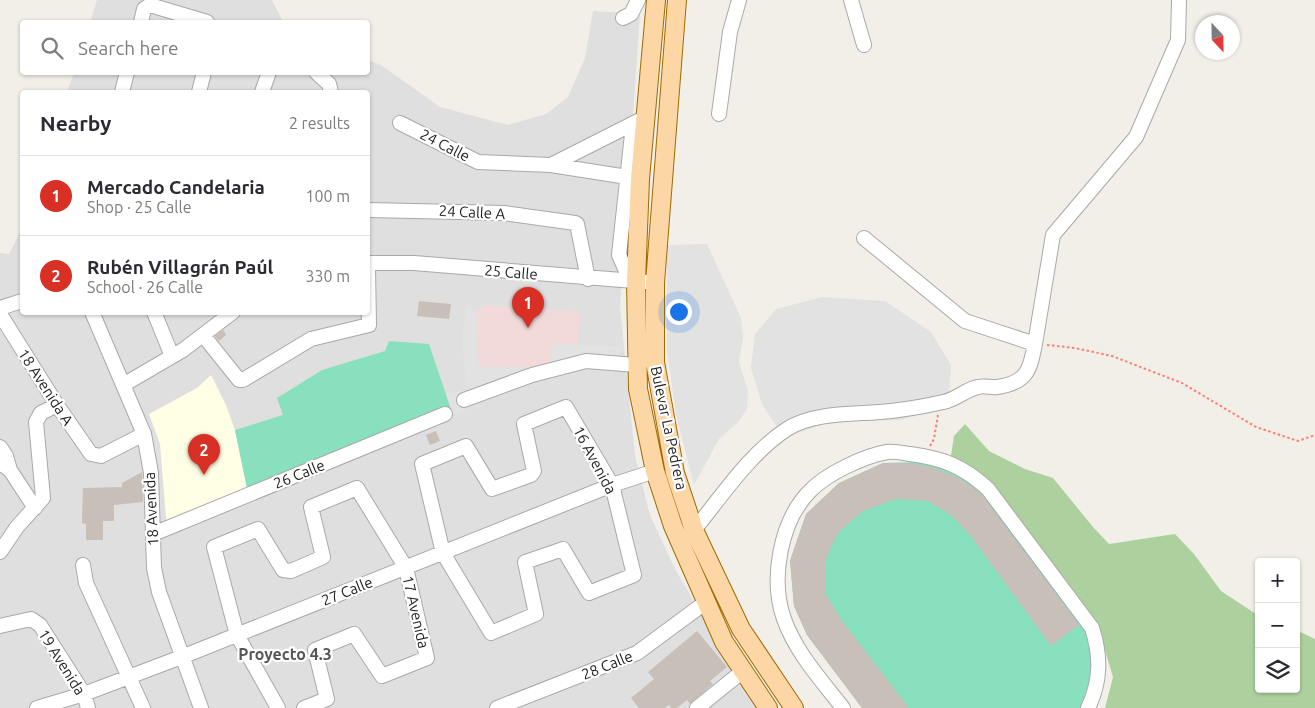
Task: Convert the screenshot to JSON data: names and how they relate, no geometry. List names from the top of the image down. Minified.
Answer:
{"streets":{"main road":["Bulevar La Pedrera"],"street":["24 Calle","24 Calle A","25 Calle","18 Avenida A","16 Avenida","26 Calle","18 Avenida","27 Calle","17 Avenida","19 Avenida","28 Calle"]},"crossings":[["24 Calle","Bulevar La Pedrera"],["24 Calle A","25 Calle"],["25 Calle","Bulevar La Pedrera"],["18 Avenida A","18 Avenida"],["Bulevar La Pedrera","27 Calle"],["Bulevar La Pedrera","28 Calle"],["16 Avenida","27 Calle"],["26 Calle","18 Avenida"],["18 Avenida","27 Calle"],["27 Calle","17 Avenida"],["27 Calle","19 Avenida"]],"districts":["Proyecto 4.3"],"north":"bottom","page":{"search":"Search here","heading":["Nearby","2 results"],"list":[{"mark":"1","name":"Mercado Candelaria","note":"Shop · 25 Calle","value":"100 m"},{"mark":"2","name":"Rubén Villagrán Paúl","note":"School · 26 Calle","value":"330 m"}],"pins":["1","2"],"map_buttons":["+","−"]}}
